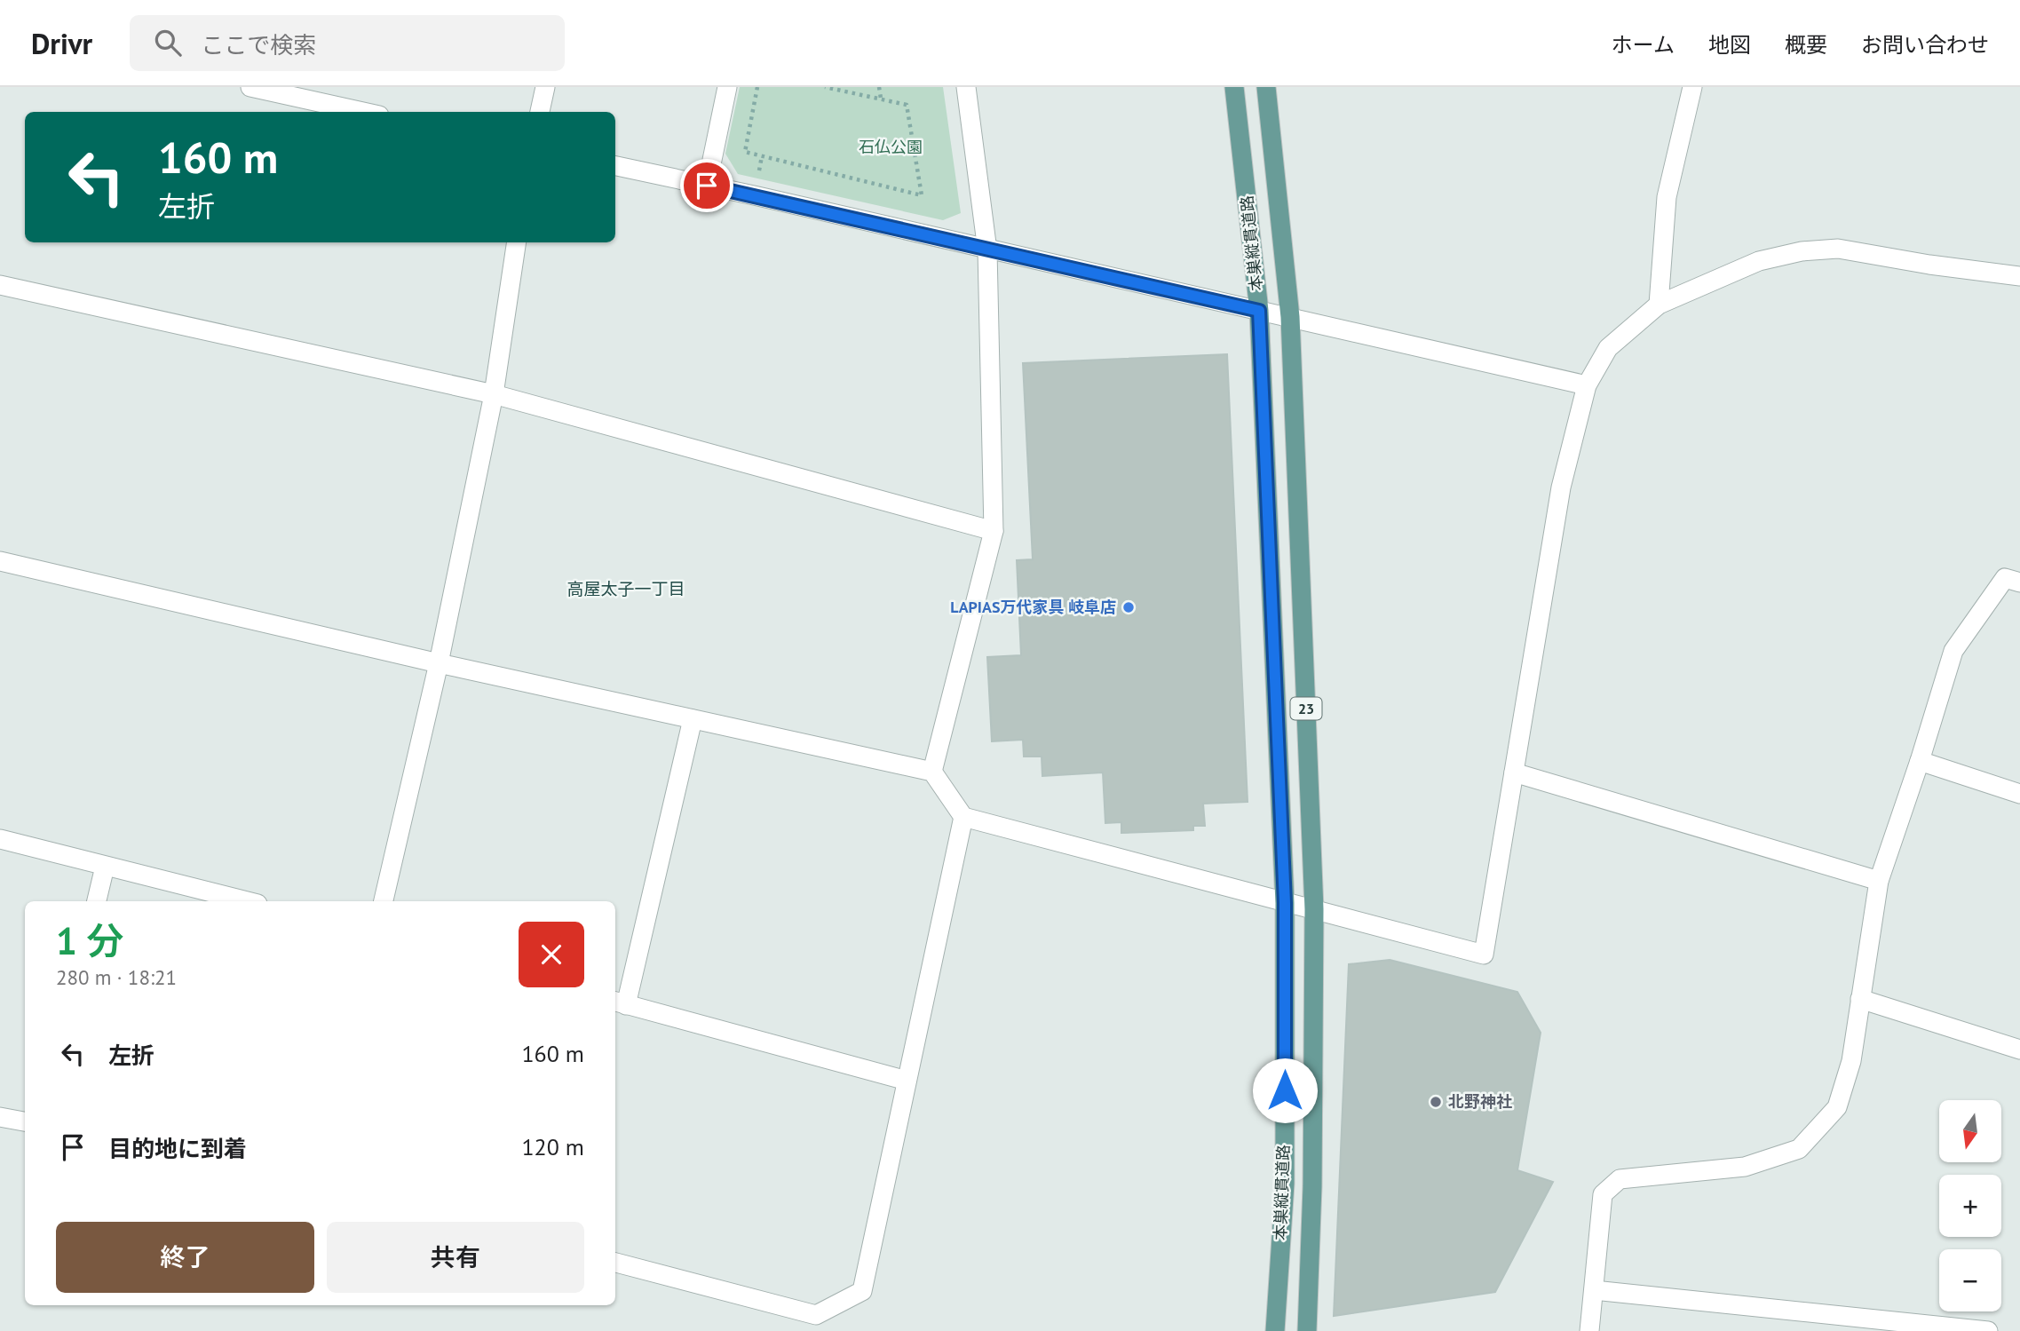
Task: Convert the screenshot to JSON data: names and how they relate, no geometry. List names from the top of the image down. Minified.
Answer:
{"streets":{"main road":["本巣縦貫道路","23"]},"districts":["高屋太子一丁目"],"parks":["石仏公園"],"places":["LAPIAS万代家具 岐阜店","北野神社"],"north":"bottom","page":{"header":"Drivr","search":"ここで検索","nav":["ホーム","地図","概要","お問い合わせ"],"turn":["160 m","左折"],"heading":["1 分","280 m · 18:21"],"list":[{"name":"左折","value":"160 m"},{"name":"目的地に到着","value":"120 m"}],"map_buttons":["+","−"],"buttons":["終了","共有"]}}
